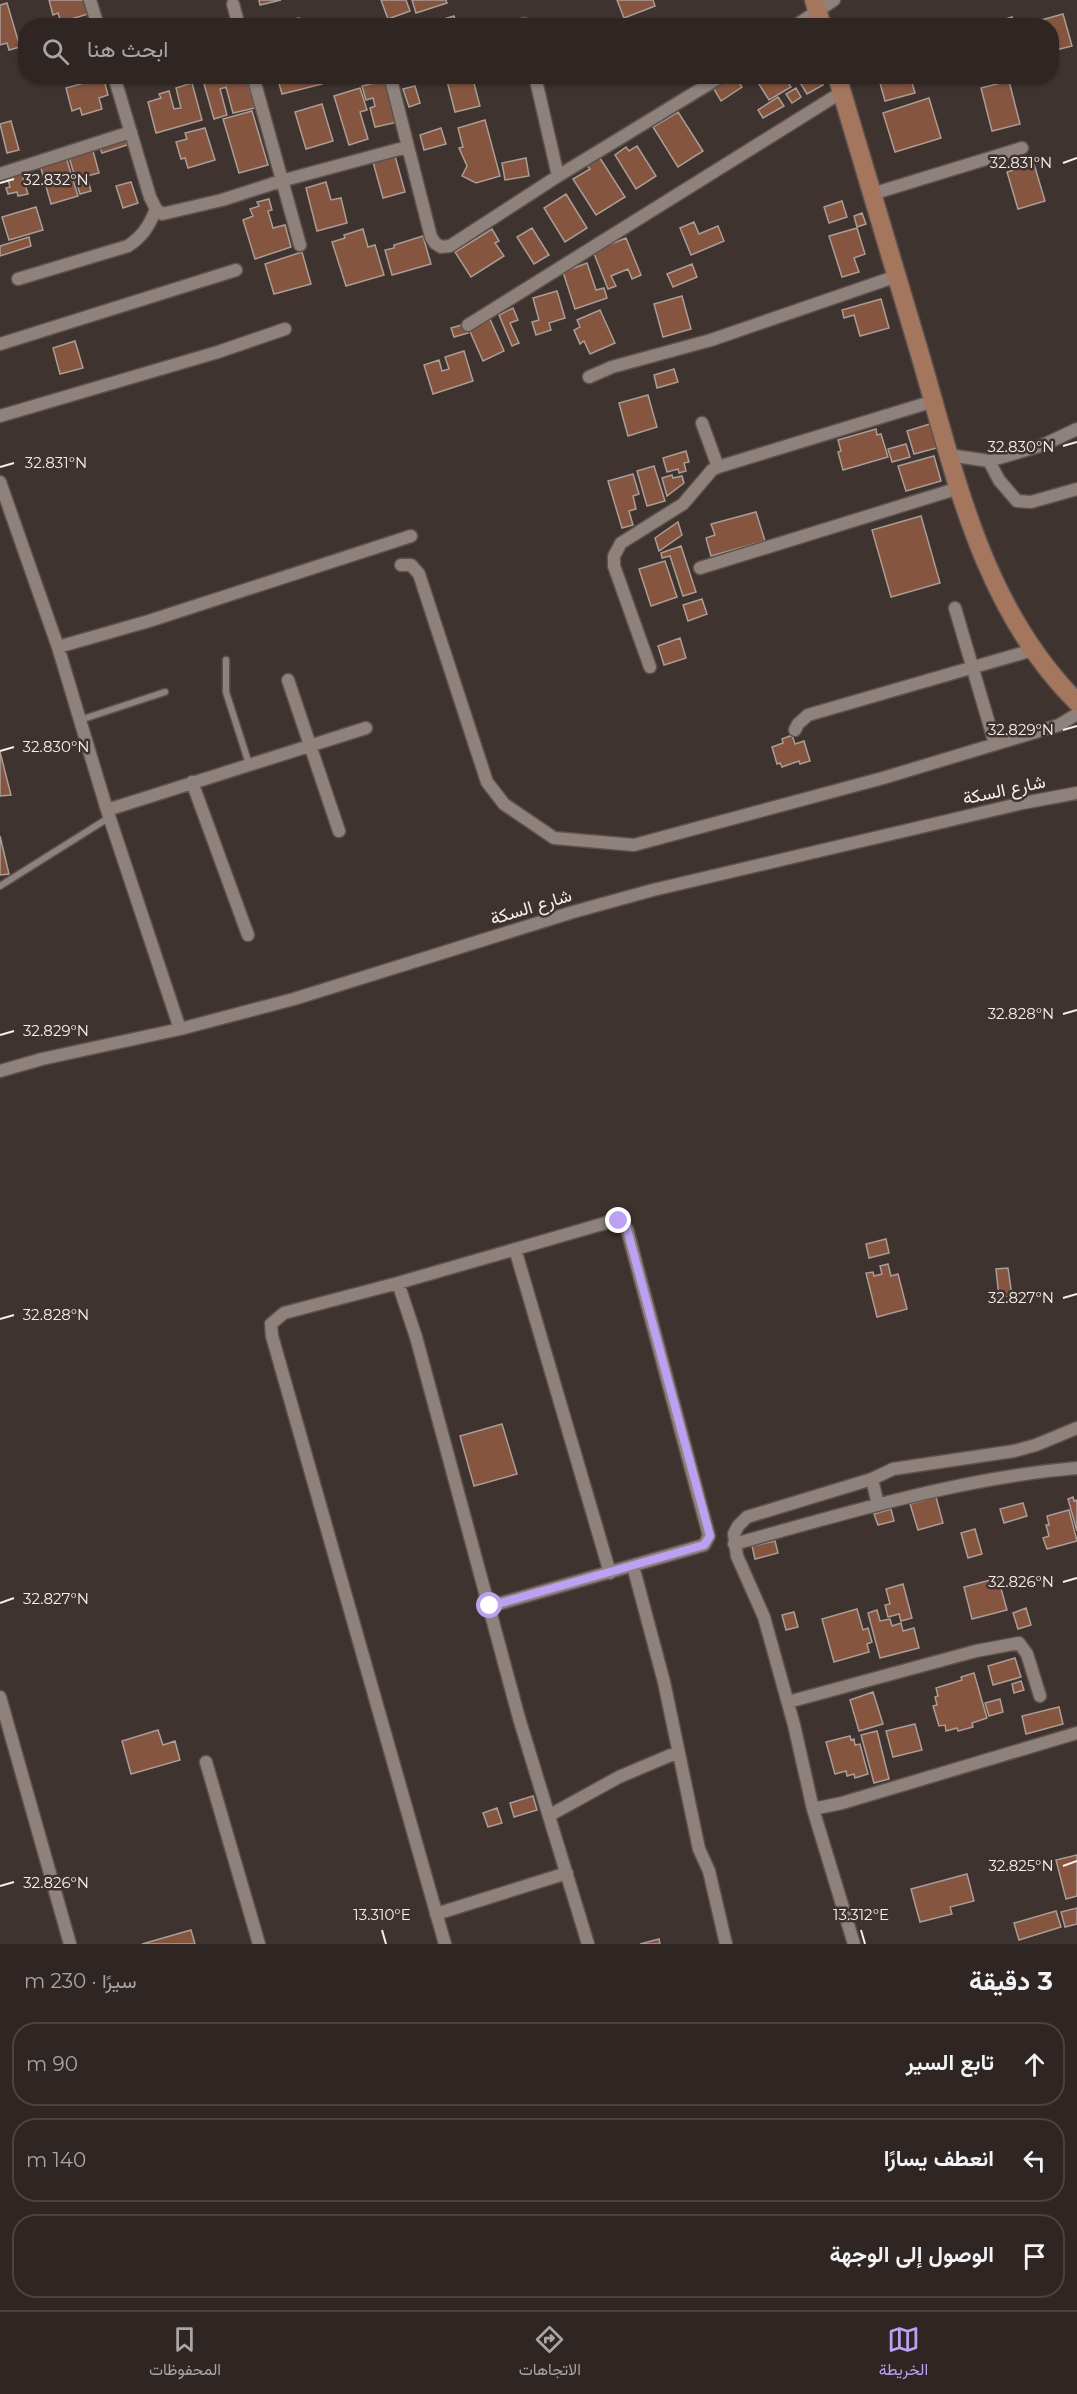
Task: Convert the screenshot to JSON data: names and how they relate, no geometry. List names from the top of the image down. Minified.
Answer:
{"streets":{"street":["شارع السكة"]},"page":{"search":"ابحث هنا","heading":["3 دقيقة","سيرًا · 230 m"],"list":[["تابع السير","90 m"],["انعطف يسارًا","140 m"],"الوصول إلى الوجهة"],"nav":["الخريطة","الاتجاهات","المحفوظات"]},"coordinates":["32.831°N","32.832°N","32.830°N","32.829°N","32.828°N","32.827°N","32.826°N","32.825°N","13.310°E","13.312°E"]}
